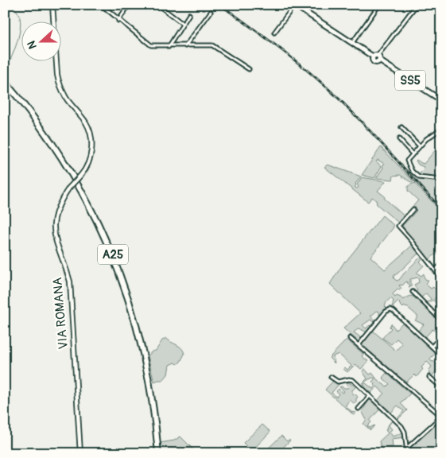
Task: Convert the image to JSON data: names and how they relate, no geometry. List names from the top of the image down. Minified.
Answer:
{"streets":{"highway":["A25"],"main road":["SS5","VIA ROMANA"]},"north":"left"}
